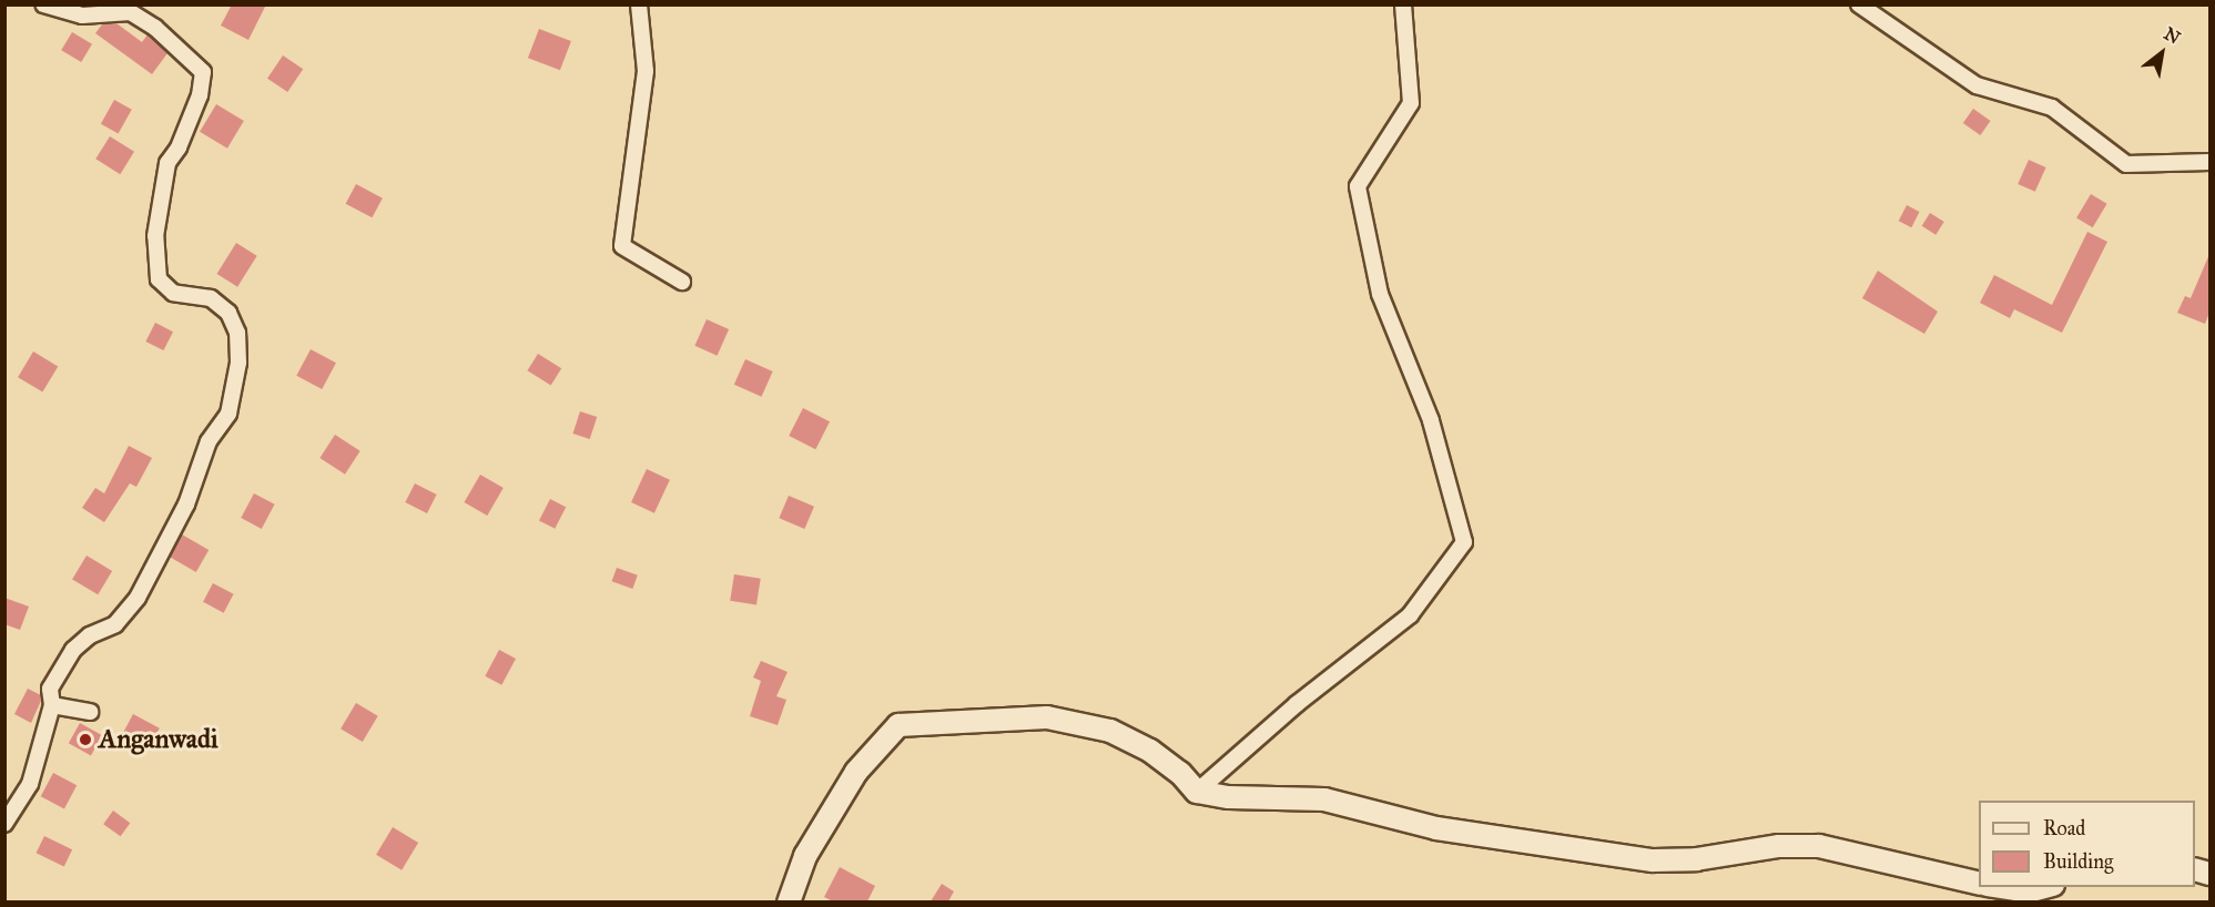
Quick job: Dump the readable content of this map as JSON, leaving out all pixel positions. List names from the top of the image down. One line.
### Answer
{"places":["Anganwadi"],"legend":["Road","Building"],"north":"top right"}
